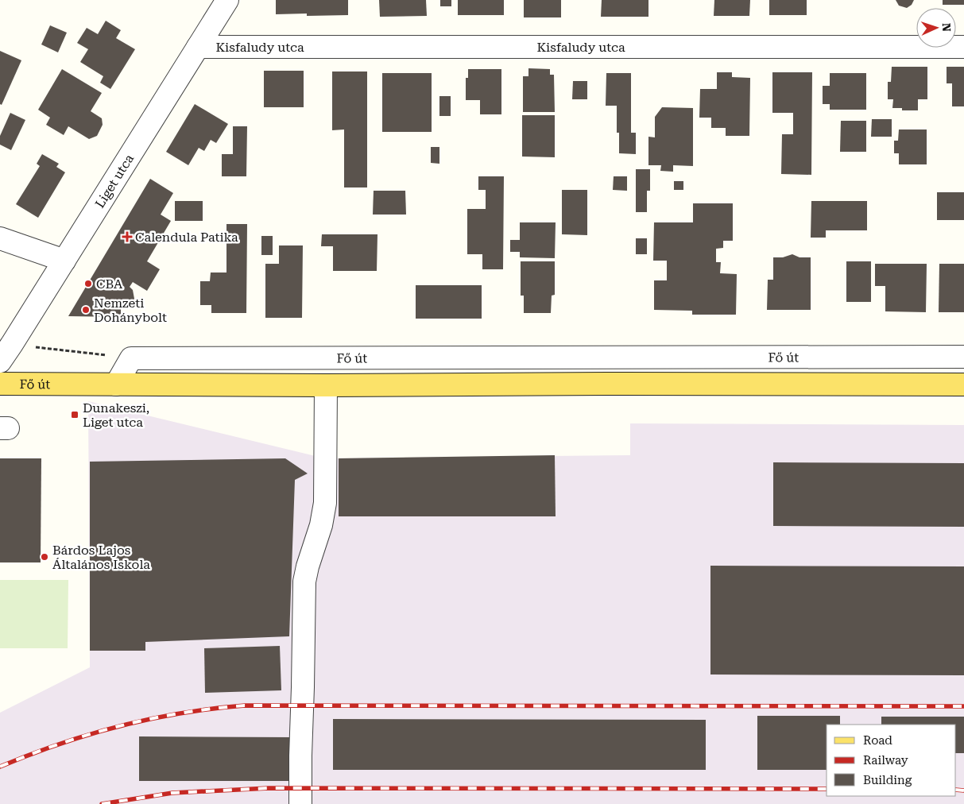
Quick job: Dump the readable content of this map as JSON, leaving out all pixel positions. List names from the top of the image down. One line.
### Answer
{"streets":{"main road":["Fő út"],"street":["Kisfaludy utca","Liget utca"]},"crossings":[["Kisfaludy utca","Liget utca"]],"places":{"health":["Calendula Patika"],"other":["CBA","Nemzeti Dohánybolt","Bárdos Lajos Általános Iskola"],"transit":["Dunakeszi, Liget utca"]},"legend":["Road","Railway","Building"],"north":"right"}
